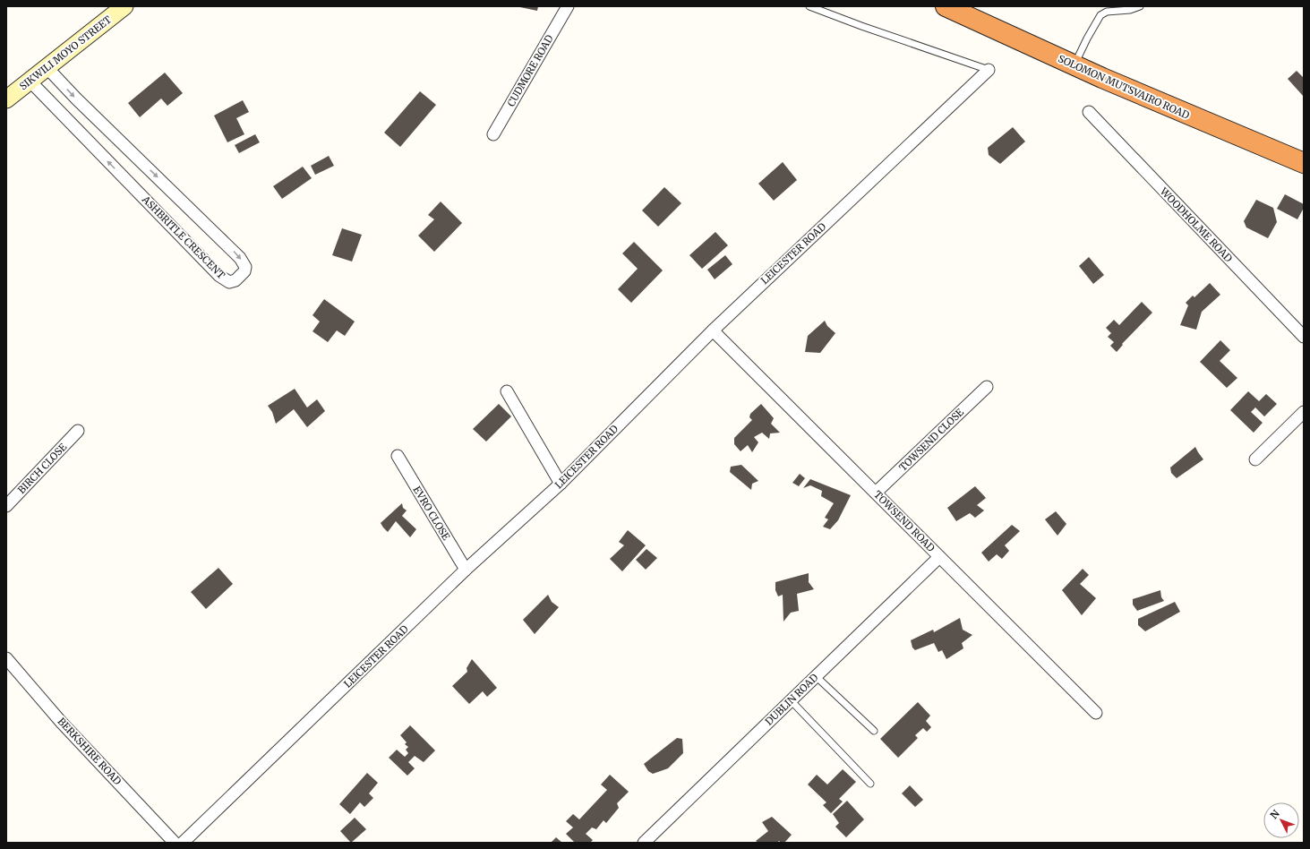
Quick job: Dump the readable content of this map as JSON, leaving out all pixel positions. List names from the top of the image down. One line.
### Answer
{"streets":{"highway":["SOLOMON MUTSVAIRO ROAD"],"street":["SIKWILI MOYO STREET","CUDMORE ROAD","WOODHOLME ROAD","ASHBRITLE CRESCENT","LEICESTER ROAD","TOWSEND CLOSE","BIRCH CLOSE","EVRO CLOSE","TOWSEND ROAD","DUBLIN ROAD","BERKSHIRE ROAD"]},"crossings":[["SIKWILI MOYO STREET","ASHBRITLE CRESCENT"],["LEICESTER ROAD","EVRO CLOSE"],["LEICESTER ROAD","TOWSEND ROAD"],["TOWSEND CLOSE","TOWSEND ROAD"],["TOWSEND ROAD","DUBLIN ROAD"]],"north":"top left"}
